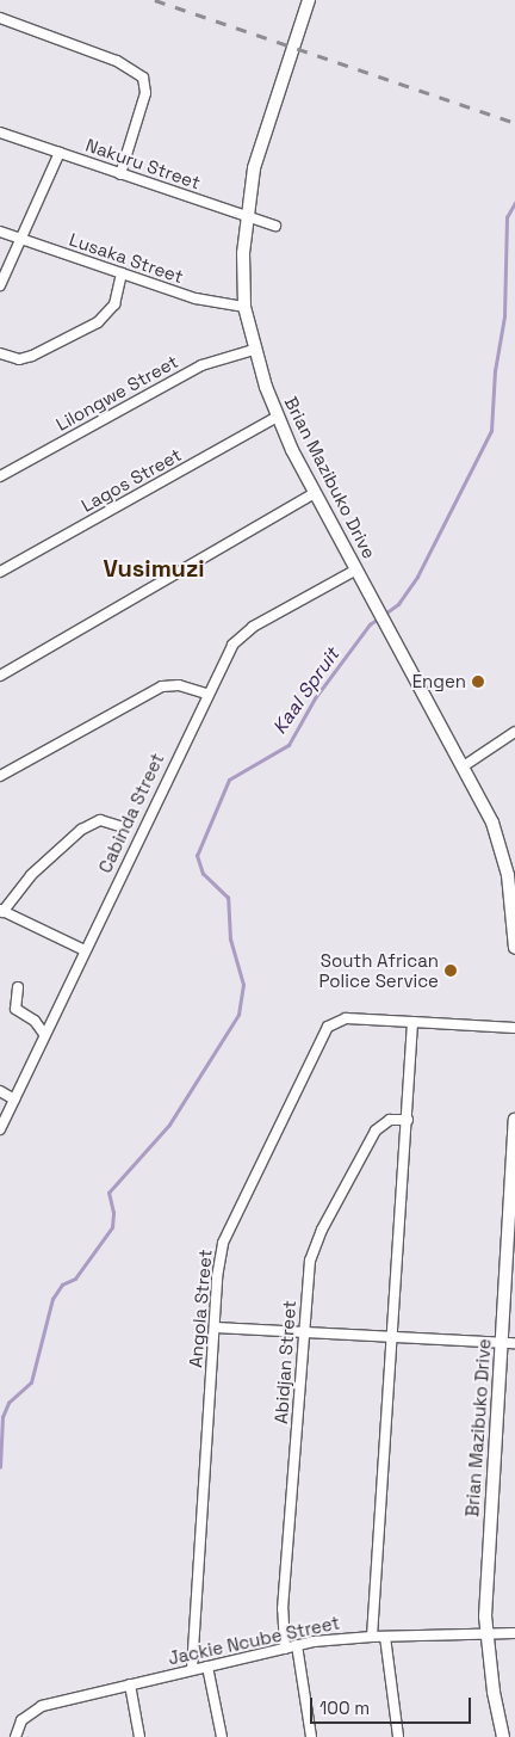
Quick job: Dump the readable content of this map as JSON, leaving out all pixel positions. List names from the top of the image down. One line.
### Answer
{"streets":{"street":["Nakuru Street","Lusaka Street","Lilongwe Street","Brian Mazibuko Drive","Lagos Street","Cabinda Street","Angola Street","Abidjan Street","Jackie Ncube Street"]},"crossings":[["Nakuru Street","Brian Mazibuko Drive"],["Lusaka Street","Brian Mazibuko Drive"],["Lilongwe Street","Brian Mazibuko Drive"],["Brian Mazibuko Drive","Lagos Street"],["Brian Mazibuko Drive","Cabinda Street"],["Brian Mazibuko Drive","Jackie Ncube Street"],["Angola Street","Jackie Ncube Street"],["Abidjan Street","Jackie Ncube Street"]],"districts":["Vusimuzi"],"water":["Kaal Spruit"],"places":["Engen","South African Police Service"],"scale_bar":"100 m"}
